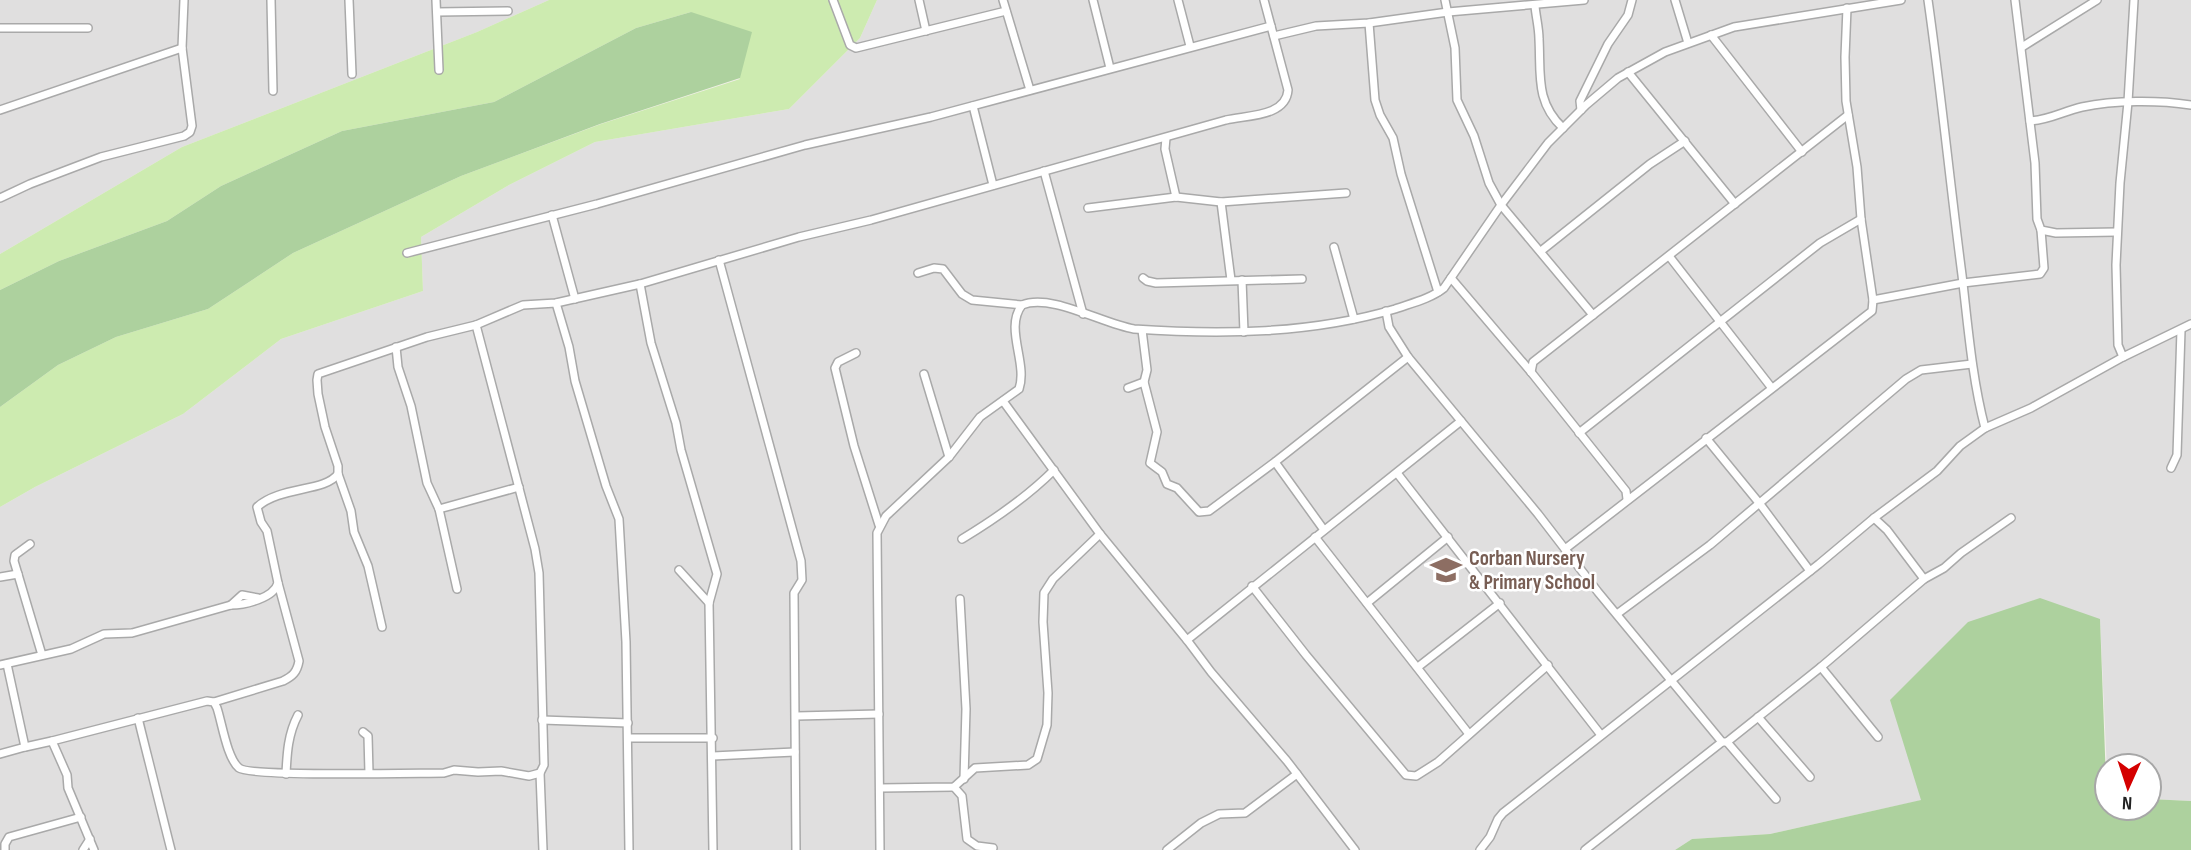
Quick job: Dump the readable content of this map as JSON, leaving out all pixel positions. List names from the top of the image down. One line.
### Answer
{"places":{"school or university":["Corban Nursery & Primary School"]},"north":"bottom"}
